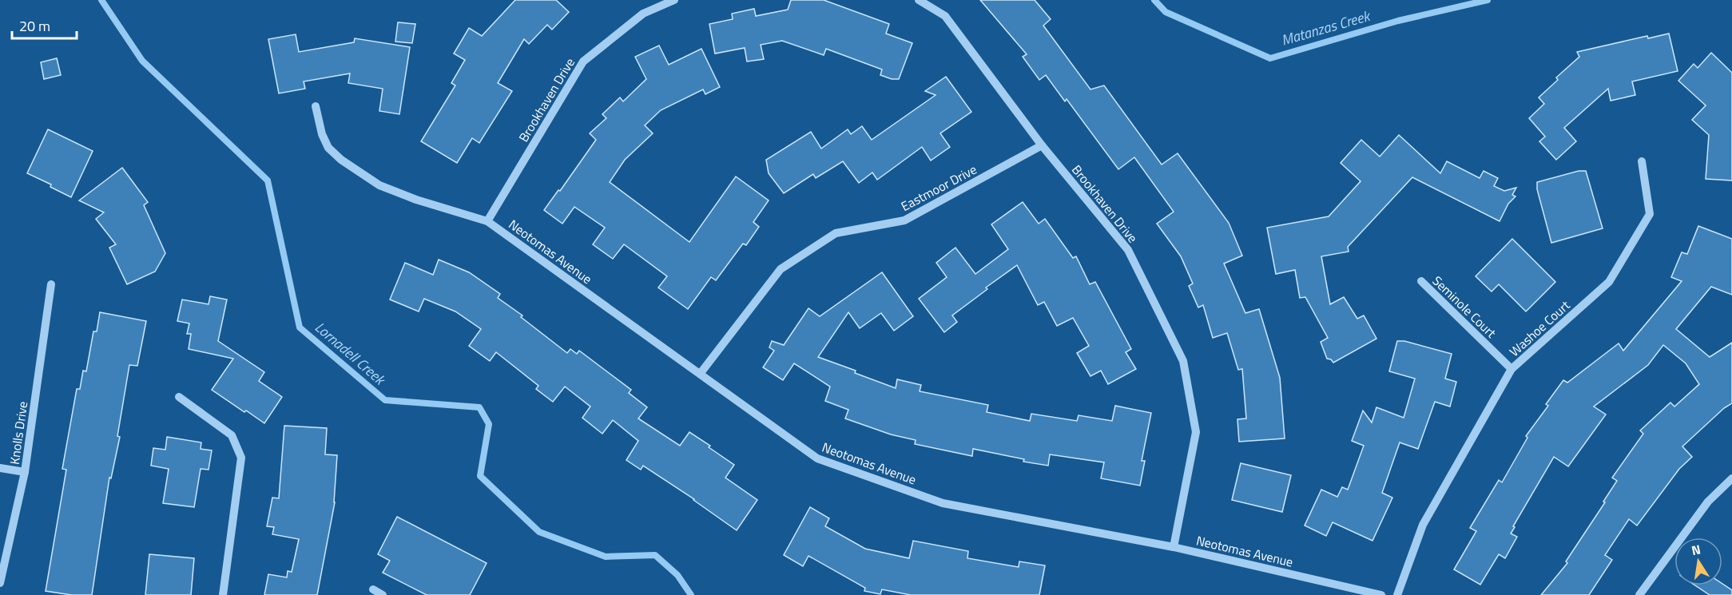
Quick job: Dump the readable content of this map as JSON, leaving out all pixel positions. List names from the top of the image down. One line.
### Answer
{"streets":{"street":["Brookhaven Drive","Eastmoor Drive","Neotomas Avenue","Seminole Court","Washoe Court","Knolls Drive"]},"crossings":[["Brookhaven Drive","Eastmoor Drive"],["Brookhaven Drive","Neotomas Avenue"],["Eastmoor Drive","Neotomas Avenue"],["Seminole Court","Washoe Court"]],"water":["Matanzas Creek","Lornadell Creek"],"scale_bar":"20 m","north":"top"}
